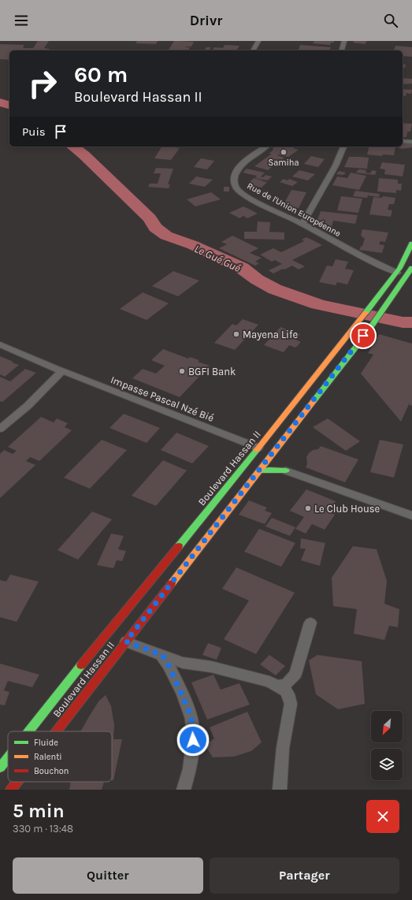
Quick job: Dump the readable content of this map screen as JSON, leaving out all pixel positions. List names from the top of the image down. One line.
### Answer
{"streets":{"main road":["Boulevard Hassan II"],"street":["Rue de l'Union Européenne","Impasse Pascal Nzé Bié"]},"crossings":[["Rue de l'Union Européenne","Boulevard Hassan II"],["Impasse Pascal Nzé Bié","Boulevard Hassan II"]],"water":["Le Gué Gué"],"places":["Samiha","Mayena Life","BGFI Bank","Le Club House"],"legend":["Fluide","Ralenti","Bouchon"],"north":"bottom left","page":{"header":"Drivr","turn":["60 m","Boulevard Hassan II"],"then":"Puis","heading":["5 min","330 m · 13:48"],"buttons":["Quitter","Partager"]}}
